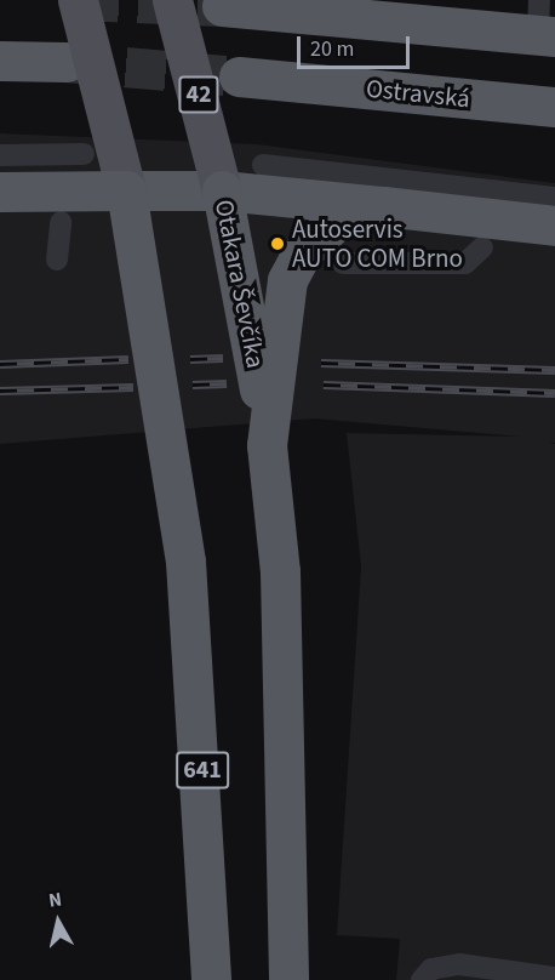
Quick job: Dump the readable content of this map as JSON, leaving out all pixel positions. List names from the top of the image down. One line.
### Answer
{"streets":{"highway":["Ostravská","42","Otakara Ševčíka","641"]},"places":["Autoservis AUTO COM Brno"],"scale_bar":"20 m","north":"top"}
